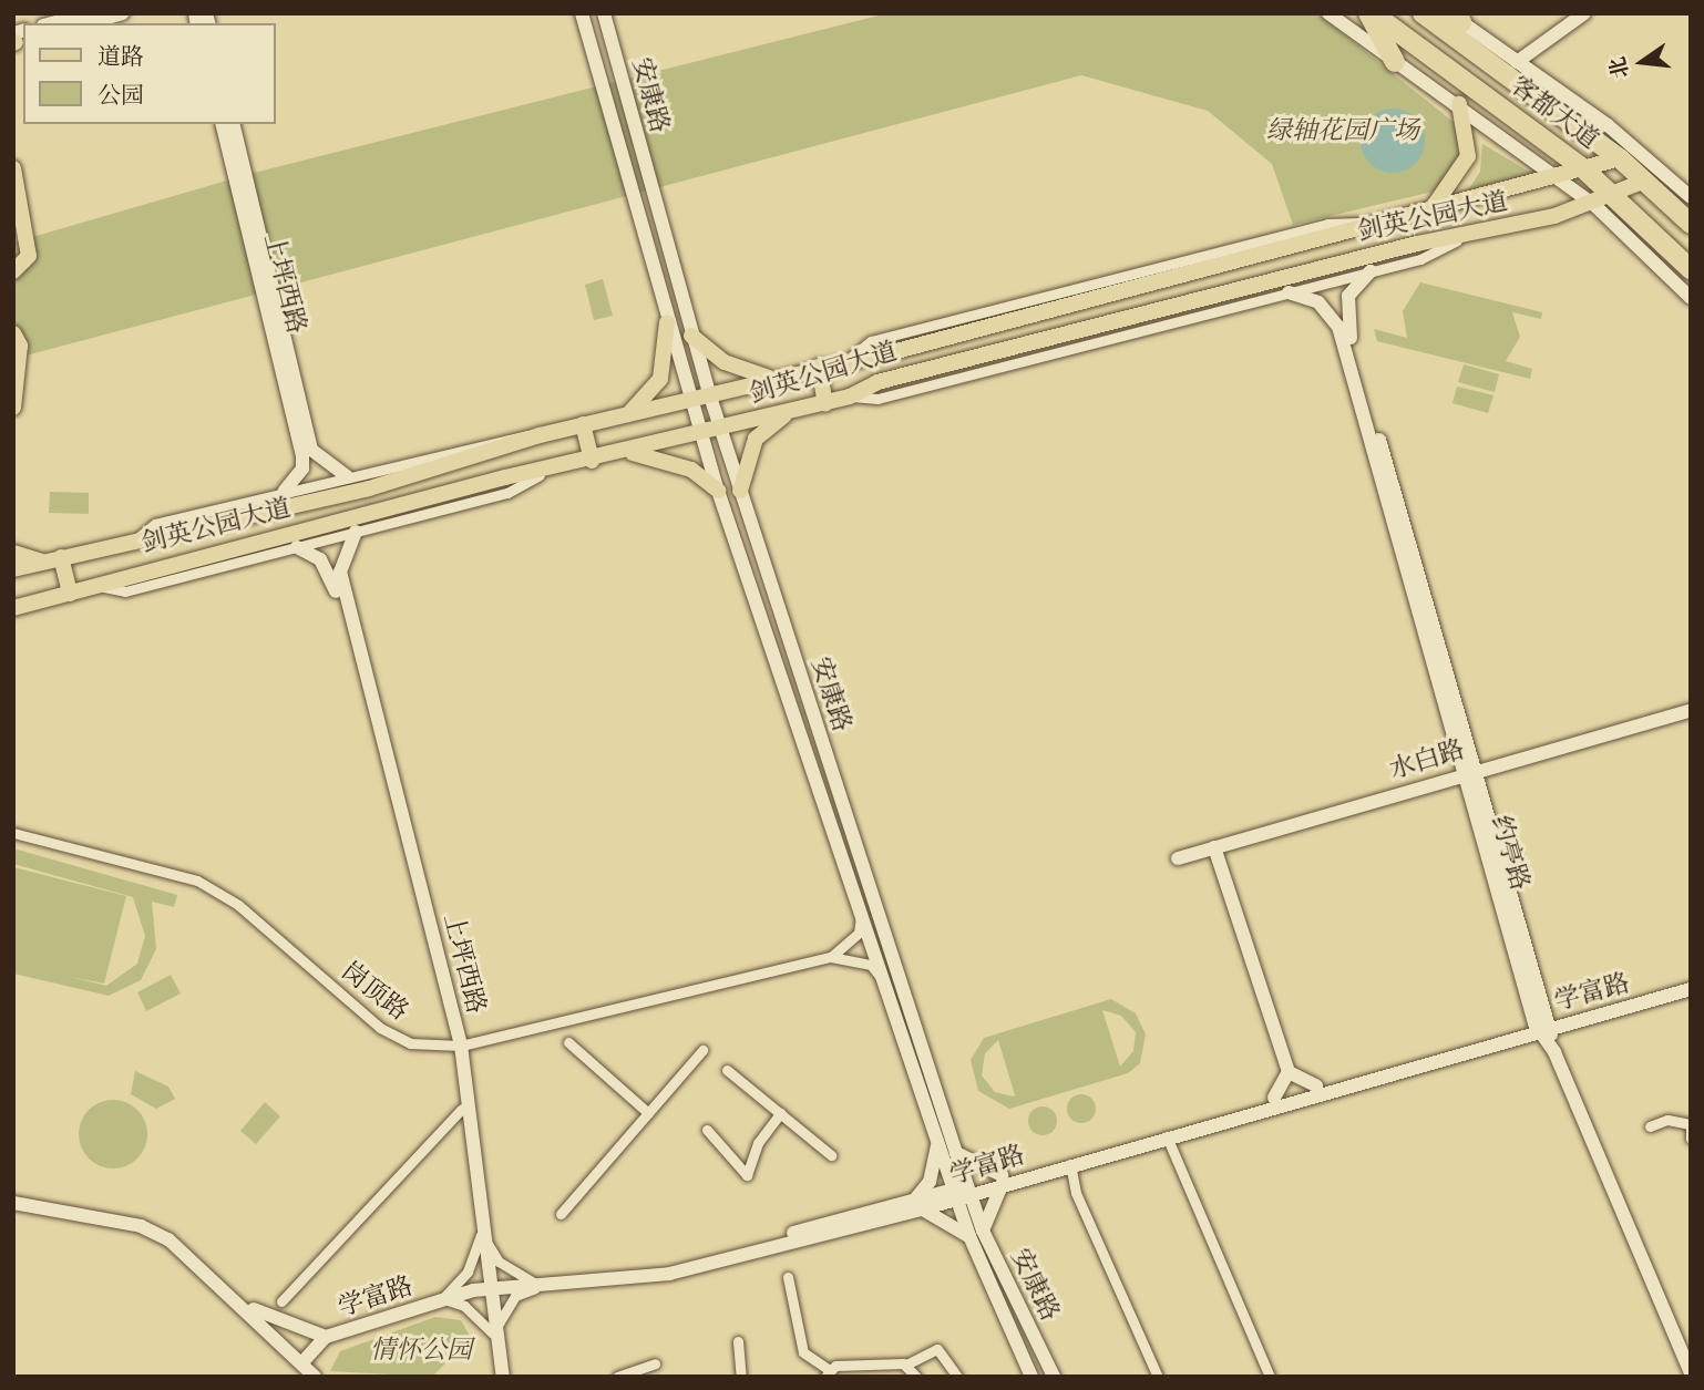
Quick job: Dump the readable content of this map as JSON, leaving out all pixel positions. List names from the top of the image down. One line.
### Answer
{"streets":{"highway":["客都大道"],"main road":["剑英公园大道"],"street":["安康路","上坪西路","水白路","约亭路","岗顶路","学富路"]},"crossings":[["安康路","剑英公园大道"],["安康路","学富路"],["客都大道","剑英公园大道"],["上坪西路","岗顶路"],["上坪西路","学富路"],["水白路","约亭路"],["约亭路","学富路"]],"parks":["绿轴花园广场","情怀公园"],"legend":["道路","公园"],"north":"left"}
